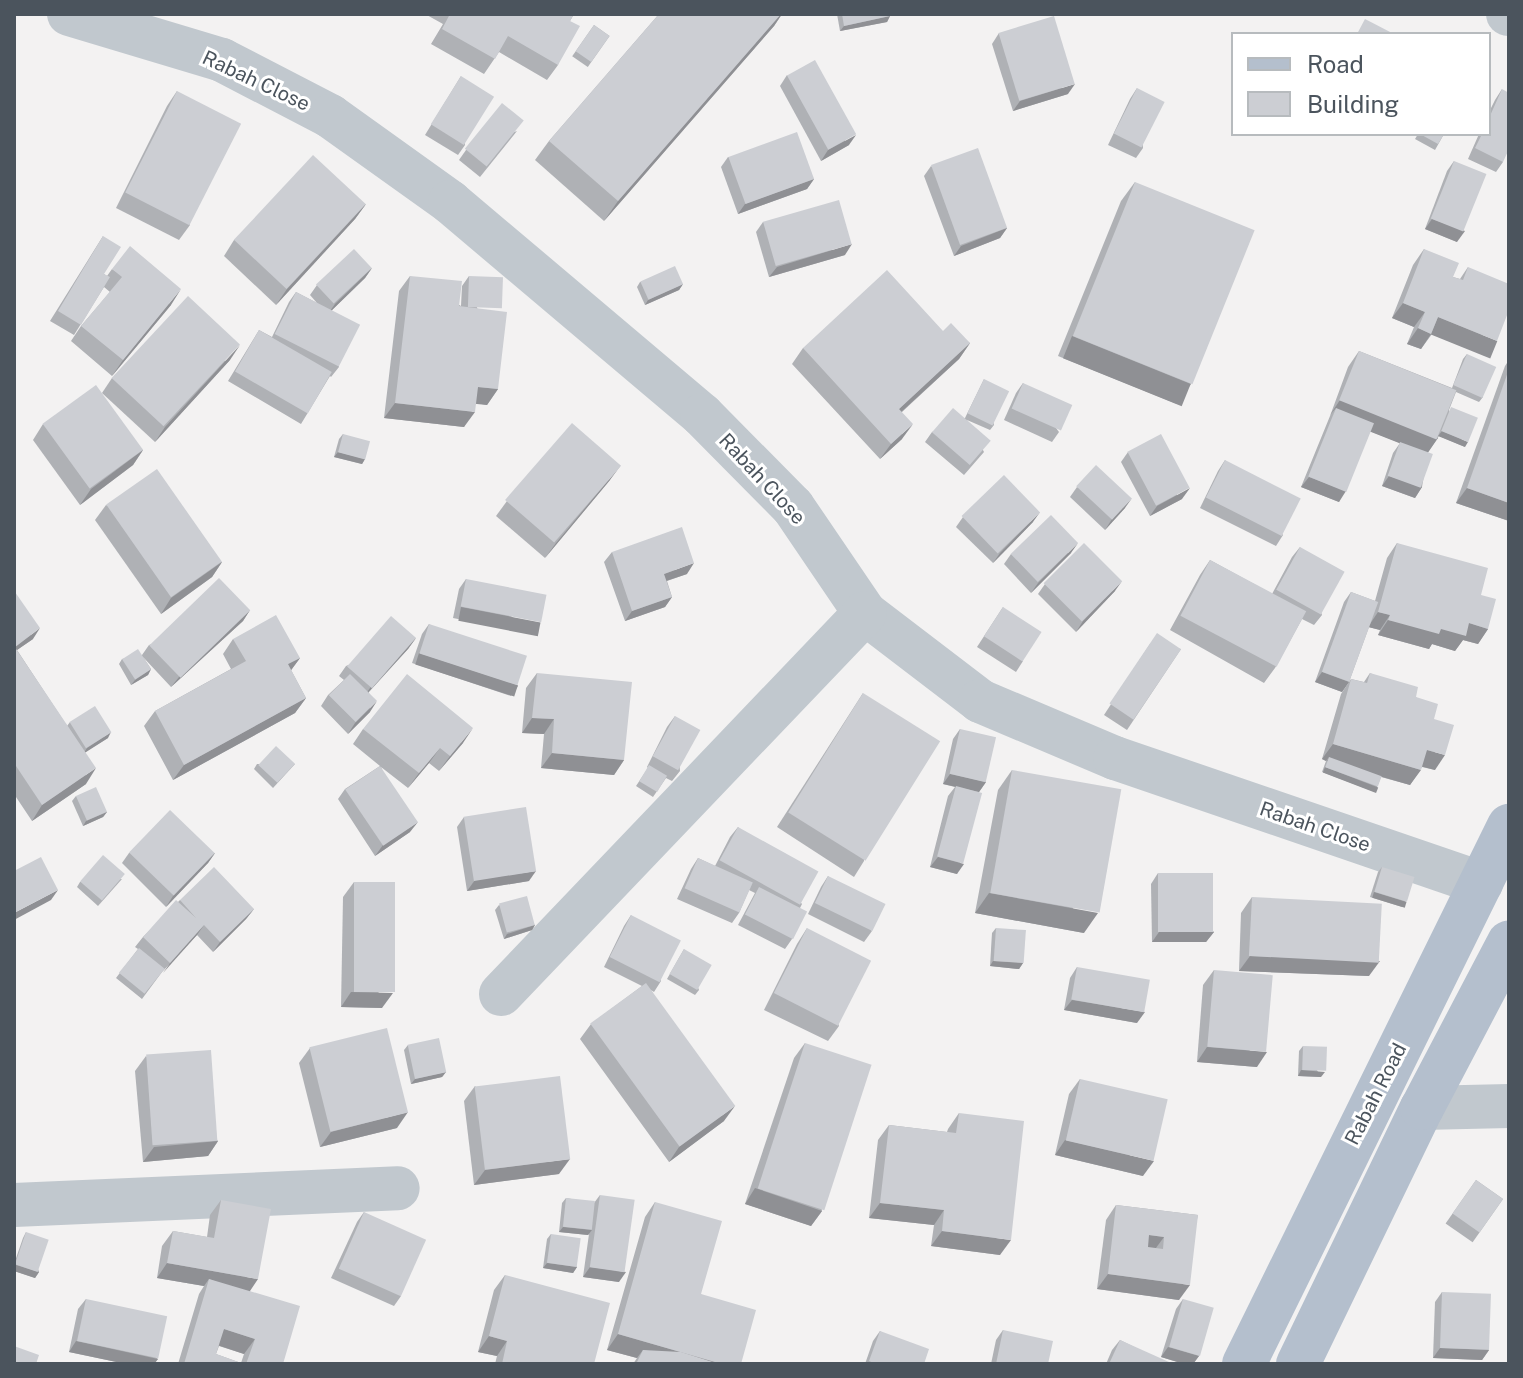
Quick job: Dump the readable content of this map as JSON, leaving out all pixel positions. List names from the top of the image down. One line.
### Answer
{"streets":{"main road":["Rabah Road"],"street":["Rabah Close"]},"crossings":[["Rabah Close","Rabah Road"]],"legend":["Road","Building"]}
